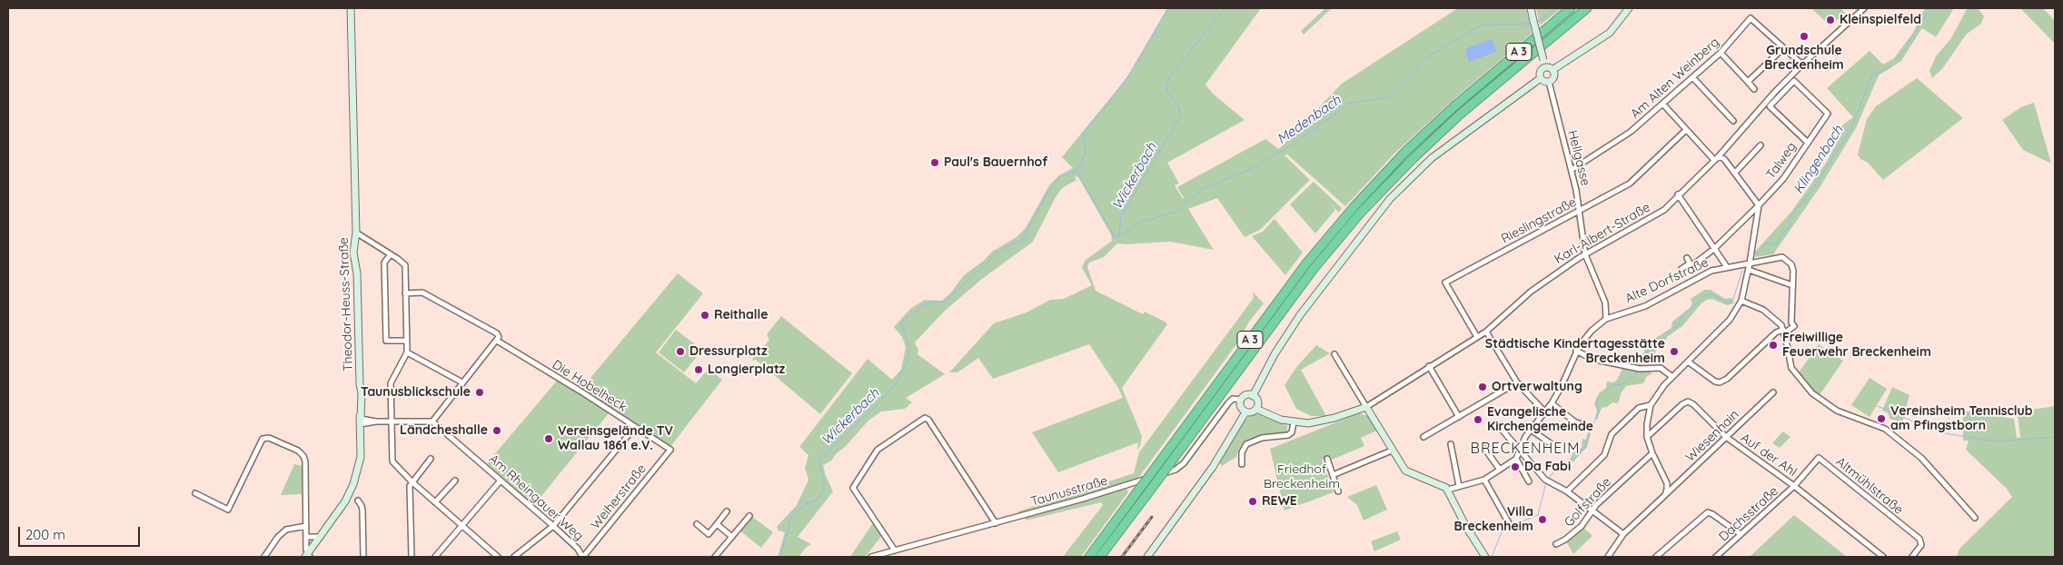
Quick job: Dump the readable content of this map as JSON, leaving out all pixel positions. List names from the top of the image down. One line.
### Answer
{"streets":{"highway":["A 3"],"main road":["Theodor-Heuss-Straße"],"street":["Am Alten Weinberg","Hellgasse","Talweg","Rieslingstraße","Karl-Albert-Straße","Alte Dorfstraße","Die Hobelheck","Wiesenhain","Auf der Ahl","Altmühlstraße","Taunusstraße","Weiherstraße","Am Rheingauer Weg","Golfstraße","Dachsstraße"]},"crossings":[["Am Alten Weinberg","Hellgasse"],["Am Alten Weinberg","Karl-Albert-Straße"],["Hellgasse","Rieslingstraße"],["Hellgasse","Karl-Albert-Straße"],["Hellgasse","Alte Dorfstraße"],["Rieslingstraße","Karl-Albert-Straße"],["Die Hobelheck","Weiherstraße"],["Wiesenhain","Auf der Ahl"],["Auf der Ahl","Altmühlstraße"],["Auf der Ahl","Dachsstraße"],["Altmühlstraße","Dachsstraße"],["Weiherstraße","Am Rheingauer Weg"]],"districts":["BRECKENHEIM"],"water":["Medenbach","Klingenbach","Wickerbach"],"parks":["Friedhof Breckenheim"],"places":["Kleinspielfeld","Grundschule Breckenheim","Paul's Bauernhof","Reithalle","Freiwillige Feuerwehr Breckenheim","Dressurplatz","Städtische Kindertagesstätte Breckenheim","Longierplatz","Ortverwaltung","Taunusblickschule","Vereinsheim Tennisclub am Pfingstborn","Evangelische Kirchengemeinde","Ländcheshalle","Vereinsgelände TV Wallau 1861 e.V.","Da Fabi","REWE","Villa Breckenheim"],"scale_bar":"200 m"}
